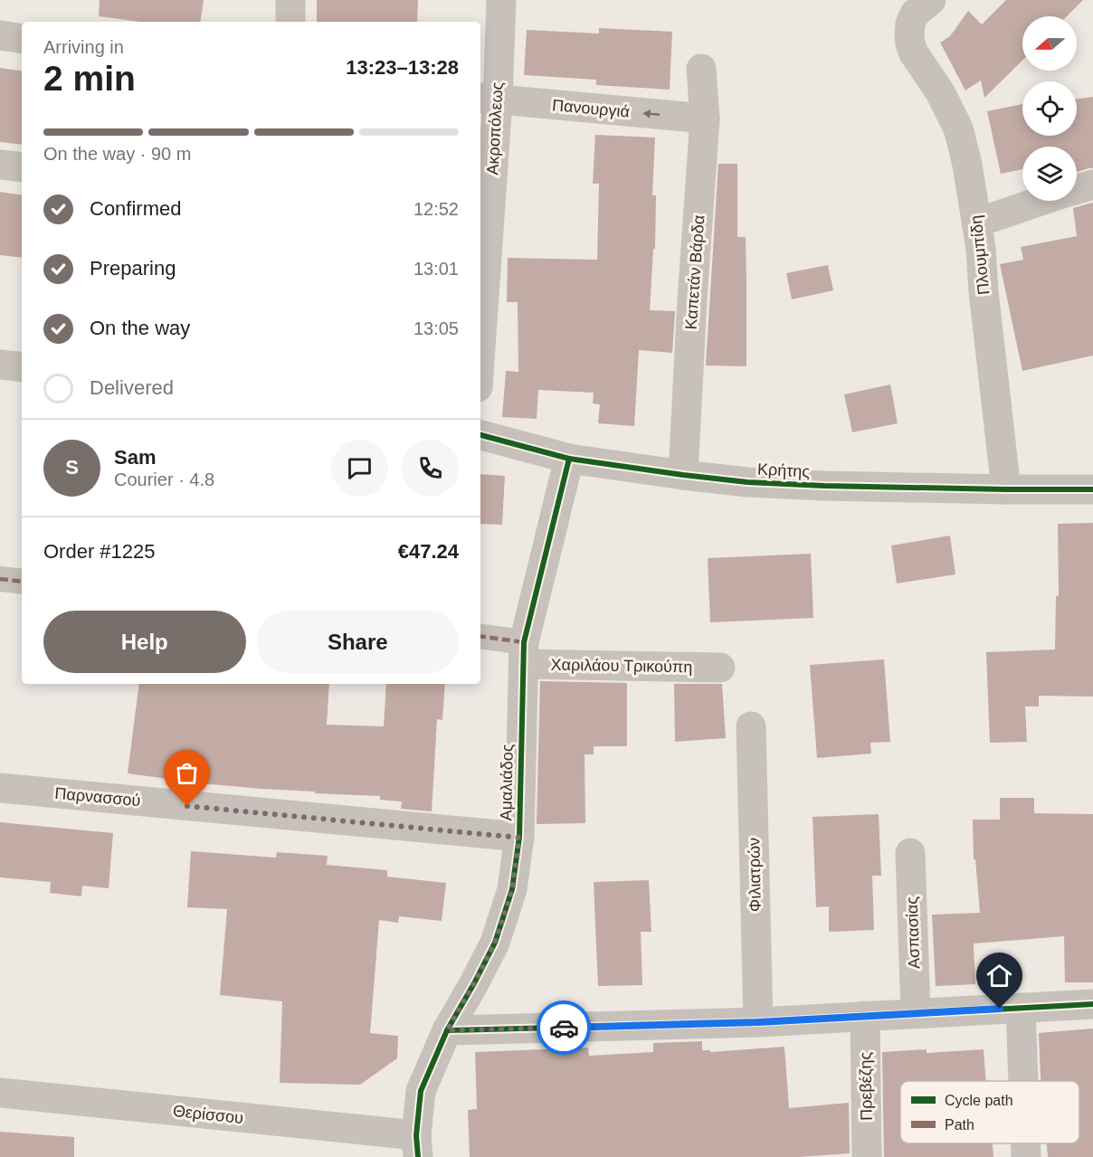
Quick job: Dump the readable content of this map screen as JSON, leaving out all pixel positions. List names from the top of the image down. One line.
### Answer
{"streets":{"street":["Πανουργιά","Ακροπόλεως","Πλουμπίδη","Καπετάν Βάρδα","Κρήτης","Χαριλάου Τρικούπη","Αμαλιάδος","Παρνασσού","Φιλιατρών","Ασπασίας","Πρεβέζης","Θερίσσου"]},"crossings":[["Πανουργιά","Ακροπόλεως"],["Πανουργιά","Καπετάν Βάρδα"],["Πλουμπίδη","Κρήτης"],["Καπετάν Βάρδα","Κρήτης"],["Κρήτης","Αμαλιάδος"],["Χαριλάου Τρικούπη","Αμαλιάδος"],["Αμαλιάδος","Παρνασσού"],["Αμαλιάδος","Θερίσσου"]],"one_way":["Πανουργιά"],"legend":["Cycle path","Path"],"north":"left","page":{"heading":["2 min","Arriving in","13:23–13:28"],"panel":["Sam","Courier · 4.8","Order #1225","€47.24"],"bar":"On the way · 90 m","list":[["Confirmed","12:52"],["Preparing","13:01"],["On the way","13:05"],"Delivered"],"round":"S","buttons":["Help","Share"]}}
